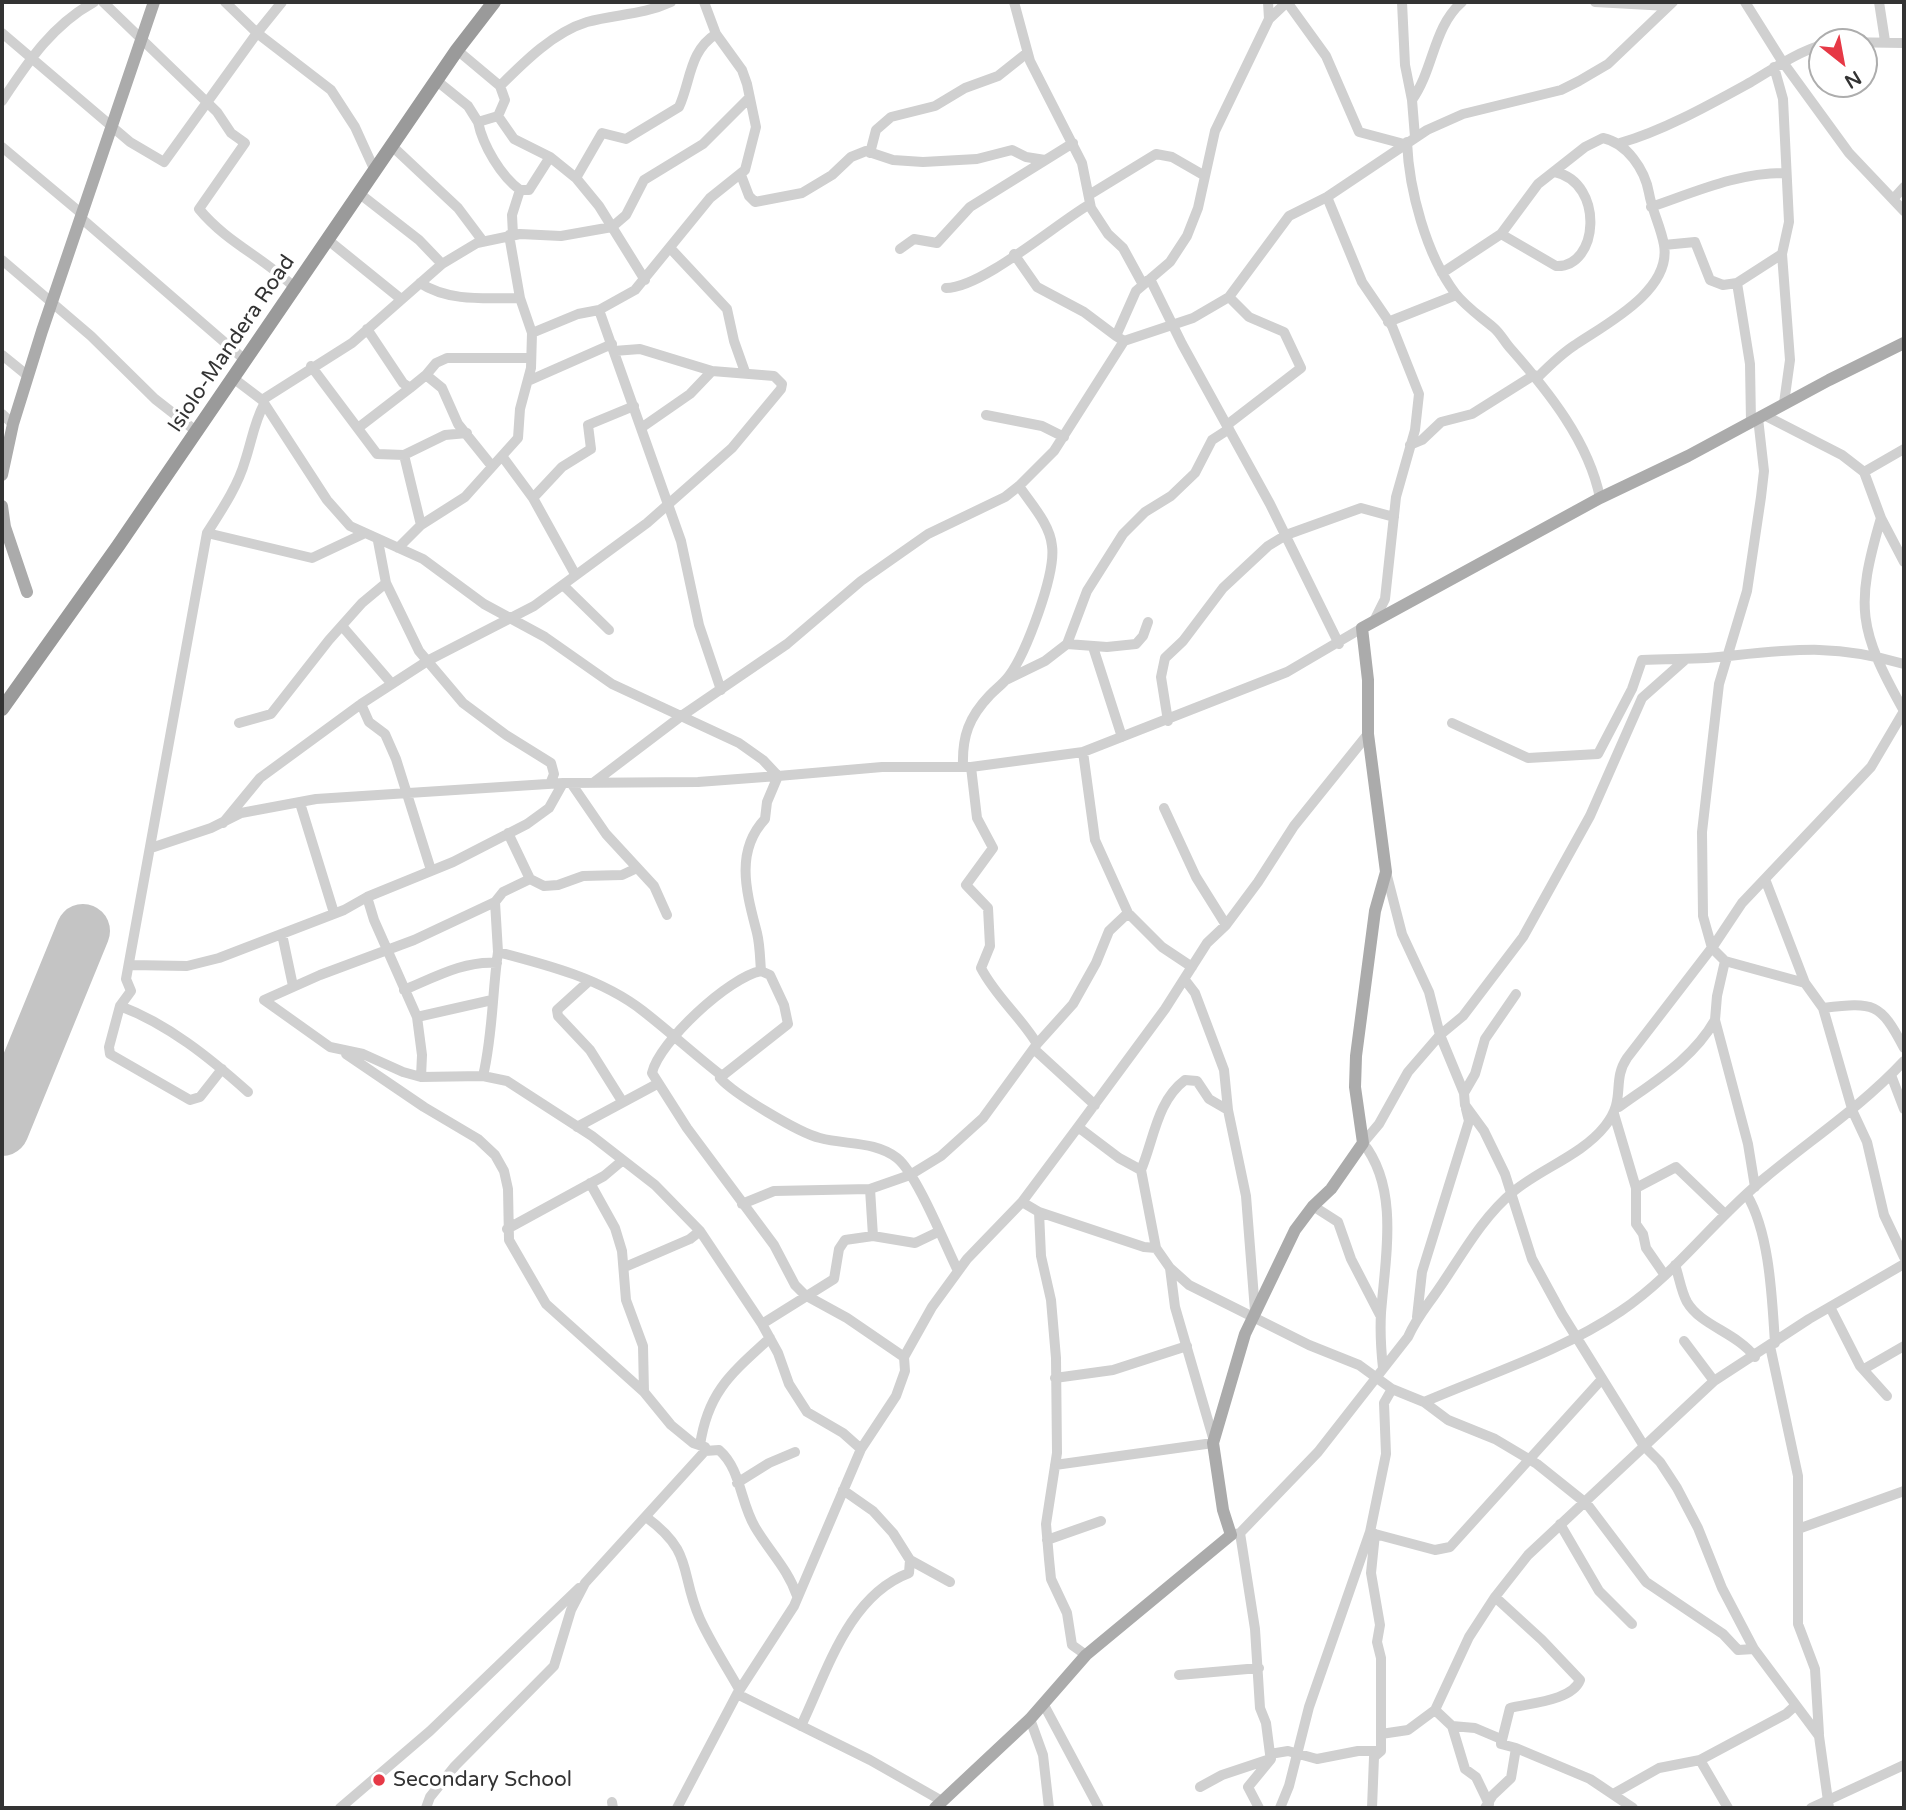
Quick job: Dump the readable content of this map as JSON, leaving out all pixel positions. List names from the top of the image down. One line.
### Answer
{"streets":{"highway":["Isiolo-Mandera Road"]},"places":["Secondary School"],"north":"bottom right"}
